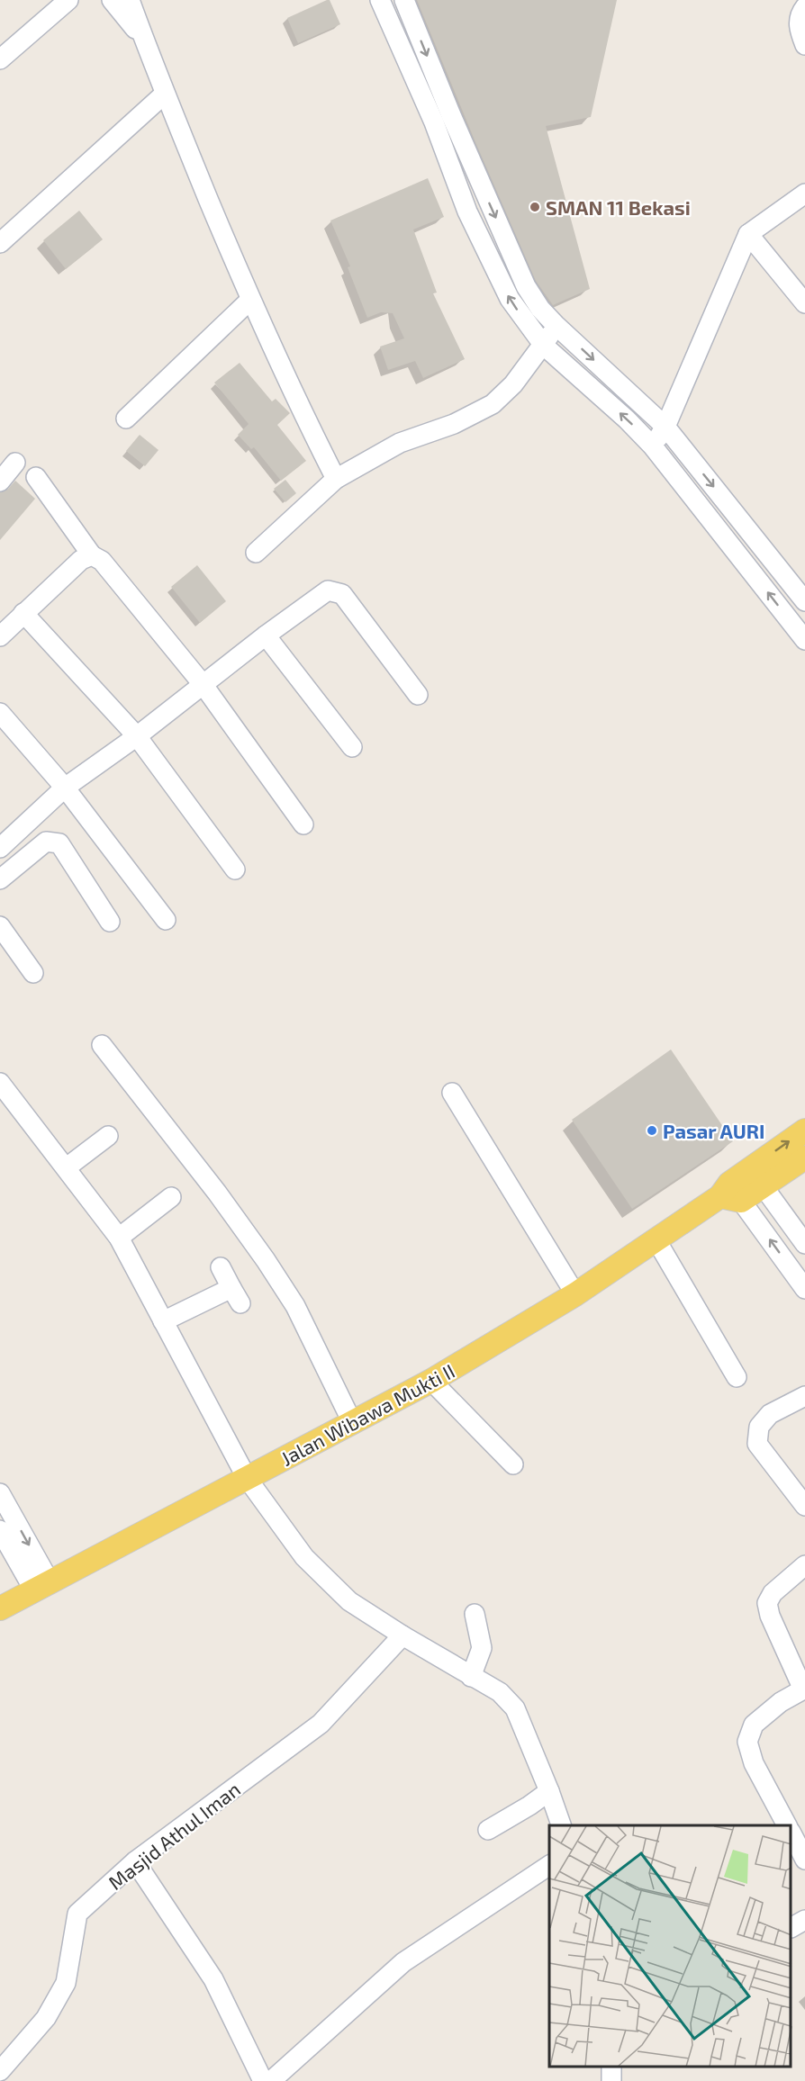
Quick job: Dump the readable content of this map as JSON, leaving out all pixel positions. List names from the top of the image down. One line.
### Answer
{"streets":{"main road":["Jalan Wibawa Mukti II"],"street":["Masjid Athul Iman"]},"places":["SMAN 11 Bekasi","Pasar AURI"]}
